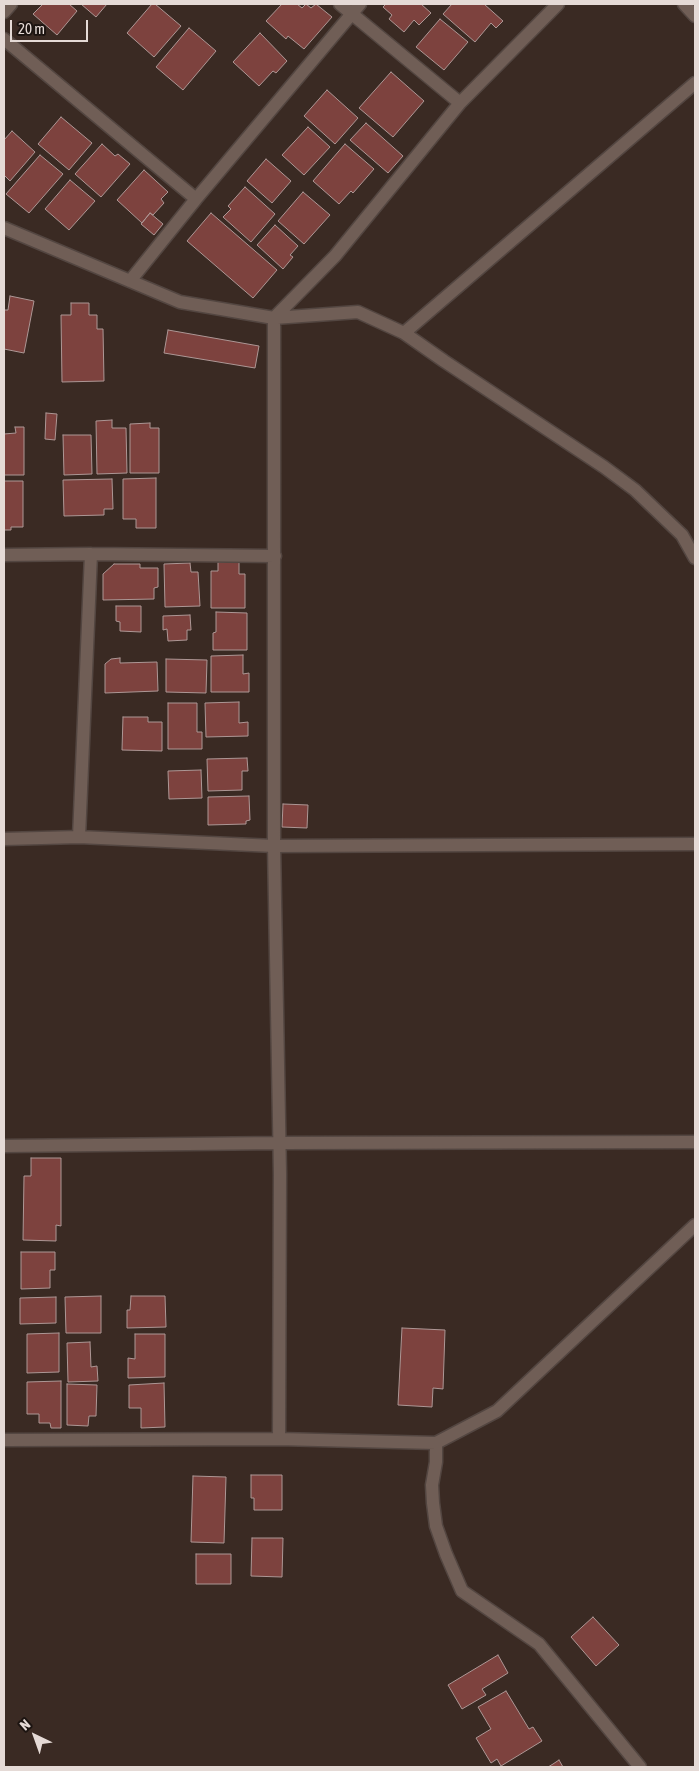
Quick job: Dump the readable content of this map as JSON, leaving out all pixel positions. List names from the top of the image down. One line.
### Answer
{"scale_bar":"20 m","north":"top left"}
